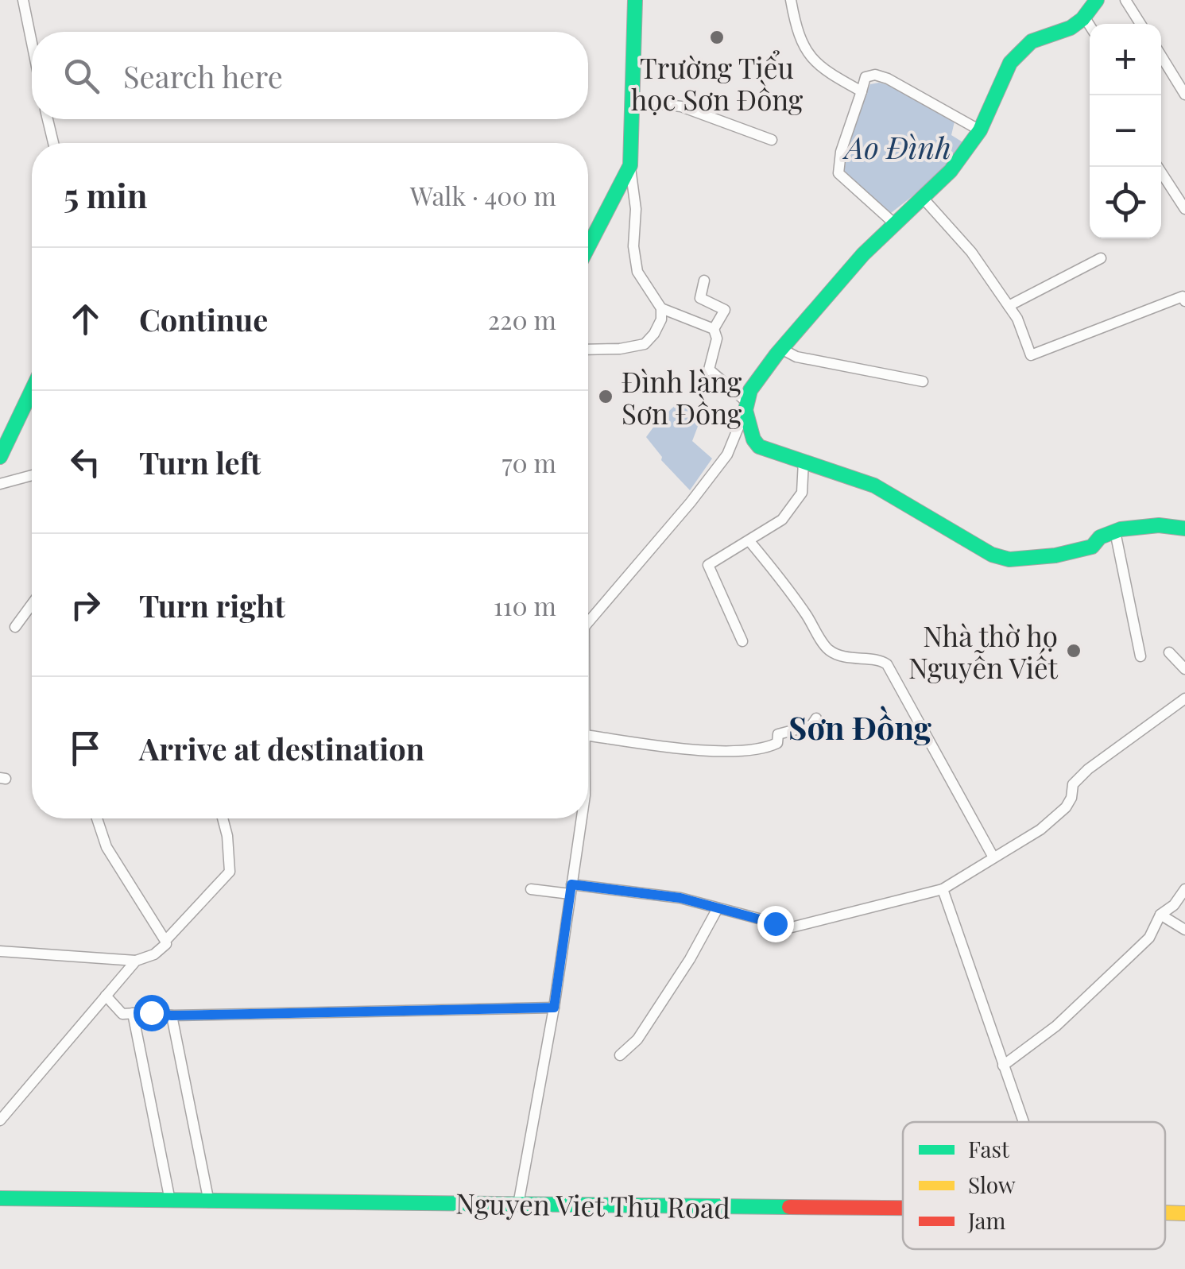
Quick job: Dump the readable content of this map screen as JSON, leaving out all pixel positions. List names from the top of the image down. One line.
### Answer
{"streets":{"street":["Nguyen Viet Thu Road"]},"districts":["Sơn Đồng"],"water":["Ao Đình"],"places":["Trường Tiểu học Sơn Đồng","Đình làng Sơn Đồng","Nhà thờ họ Nguyễn Viết"],"legend":["Fast","Slow","Jam"],"page":{"map_buttons":["+","−"],"search":"Search here","heading":["5 min","Walk · 400 m"],"list":[["Continue","220 m"],["Turn left","70 m"],["Turn right","110 m"],"Arrive at destination"]}}
